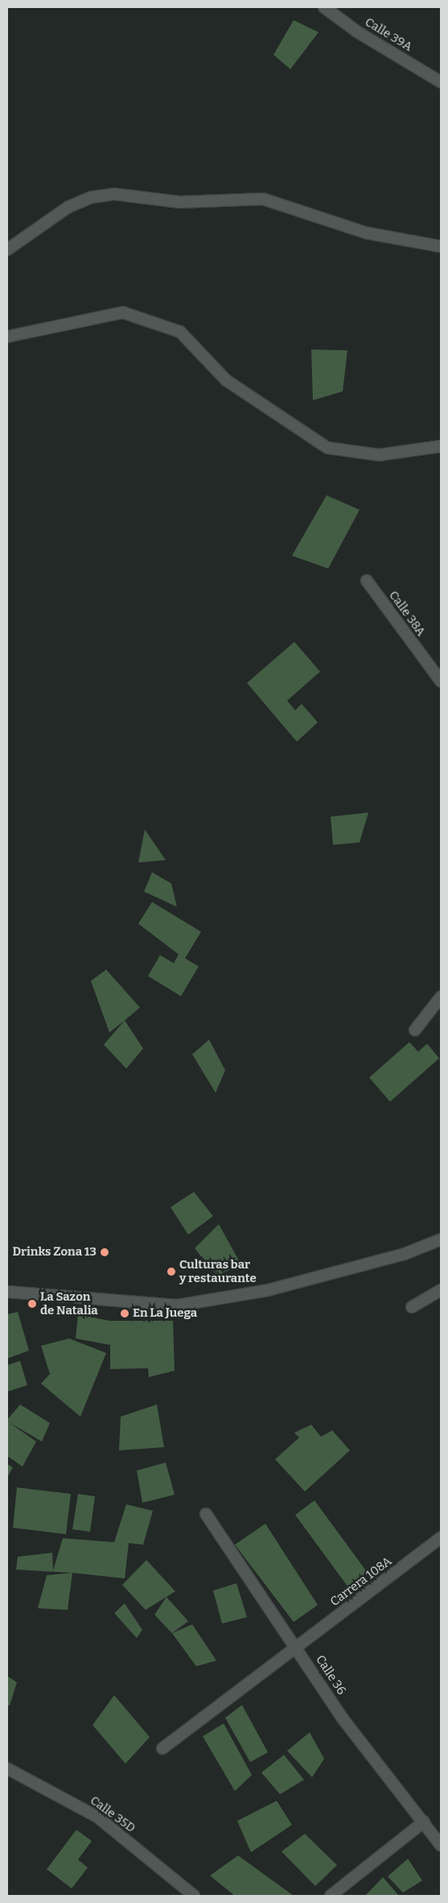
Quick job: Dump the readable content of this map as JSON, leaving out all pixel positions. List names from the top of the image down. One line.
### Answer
{"streets":{"street":["Calle 39A","Calle 38A","Carrera 108A","Calle 36","Calle 35D"]},"crossings":[["Carrera 108A","Calle 36"]],"places":["Drinks Zona 13","Culturas bar y restaurante","La Sazon de Natalia","En La Juega"]}
